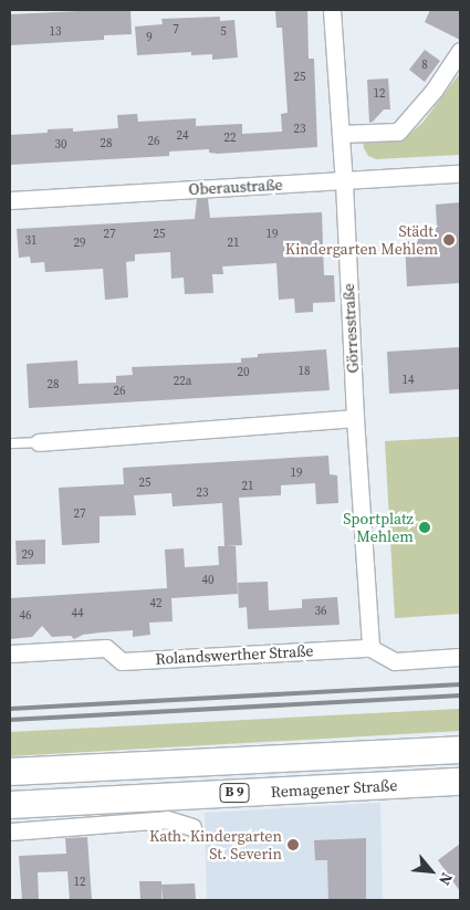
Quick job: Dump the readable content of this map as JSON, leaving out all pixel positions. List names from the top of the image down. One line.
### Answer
{"streets":{"main road":["Remagener Straße","B 9"],"street":["Oberaustraße","Görresstraße","Rolandswerther Straße"]},"crossings":[["Oberaustraße","Görresstraße"],["Görresstraße","Rolandswerther Straße"]],"places":["Städt. Kindergarten Mehlem","Sportplatz Mehlem","Kath. Kindergarten St. Severin"],"house_numbers":["7","13","5","9","8","25","12","23","24","22","26","28","30","27","25","19","31","29","21","18","20","14","22a","28","26","19","25","21","23","27","29","40","42","36","44","46","12"],"north":"bottom right"}
